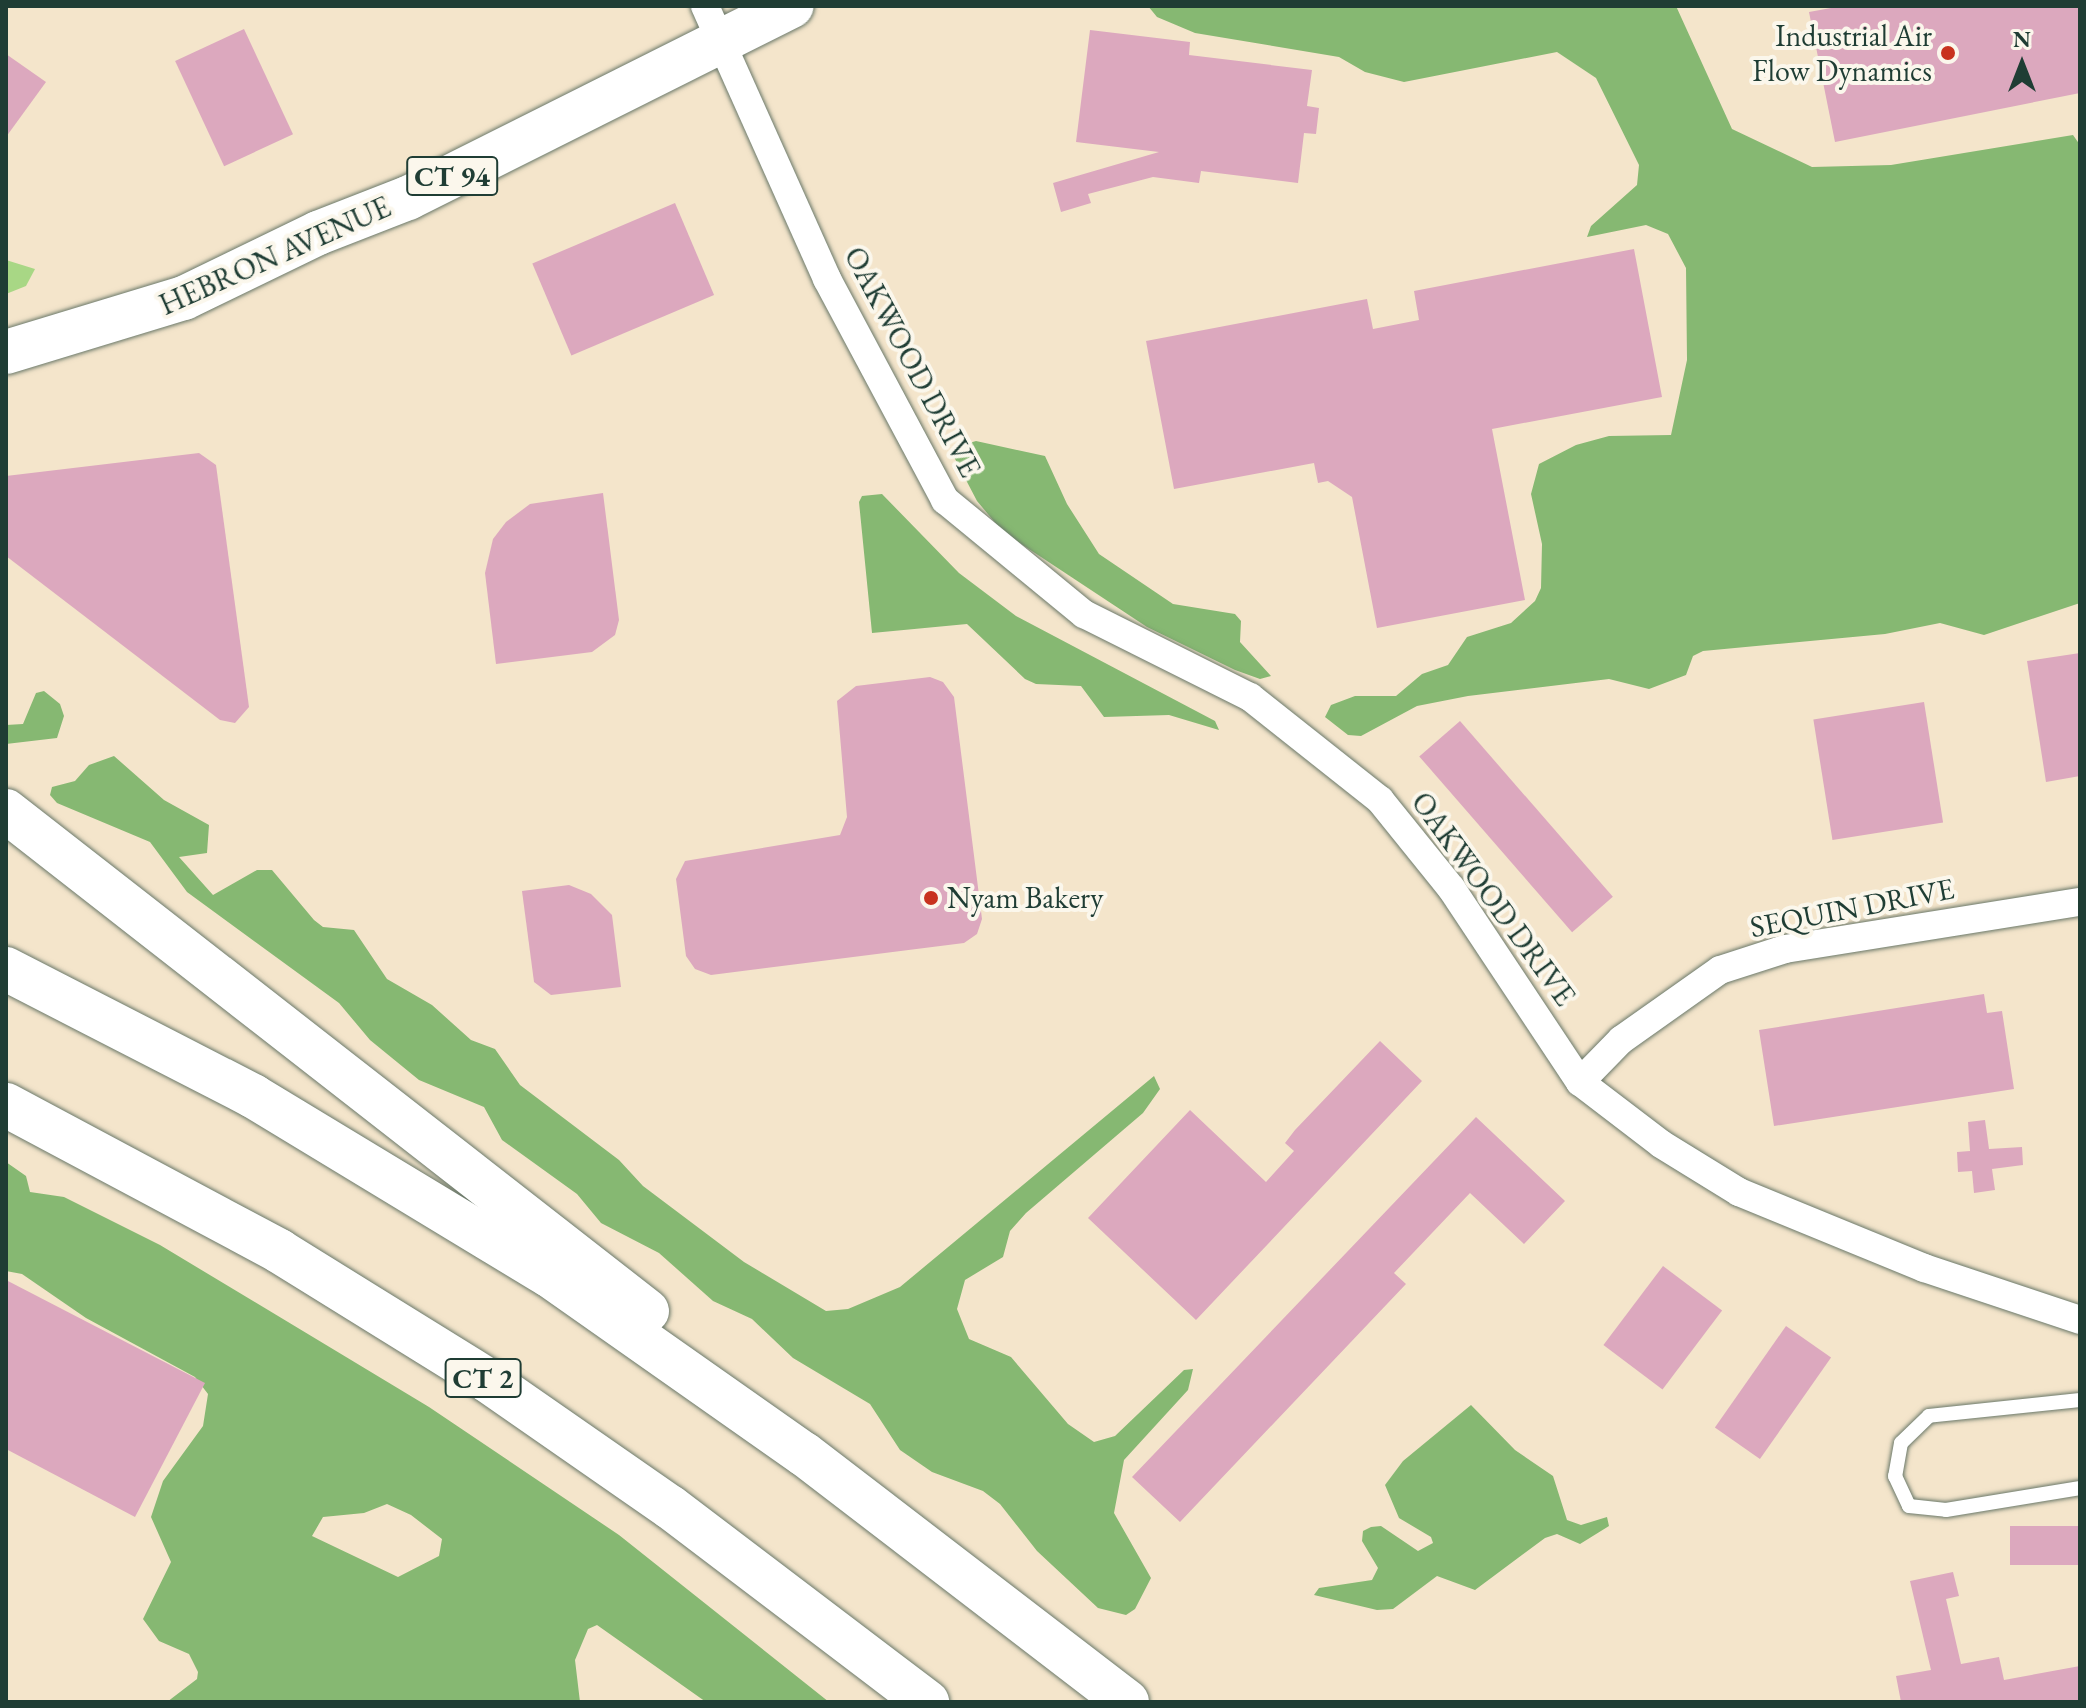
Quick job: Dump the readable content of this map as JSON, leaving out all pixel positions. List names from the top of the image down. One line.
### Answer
{"streets":{"main road":["CT 94","HEBRON AVENUE","CT 2"],"street":["OAKWOOD DRIVE","SEQUIN DRIVE"]},"crossings":[["HEBRON AVENUE","OAKWOOD DRIVE"],["OAKWOOD DRIVE","SEQUIN DRIVE"]],"places":["Industrial Air Flow Dynamics","Nyam Bakery"],"north":"top"}
